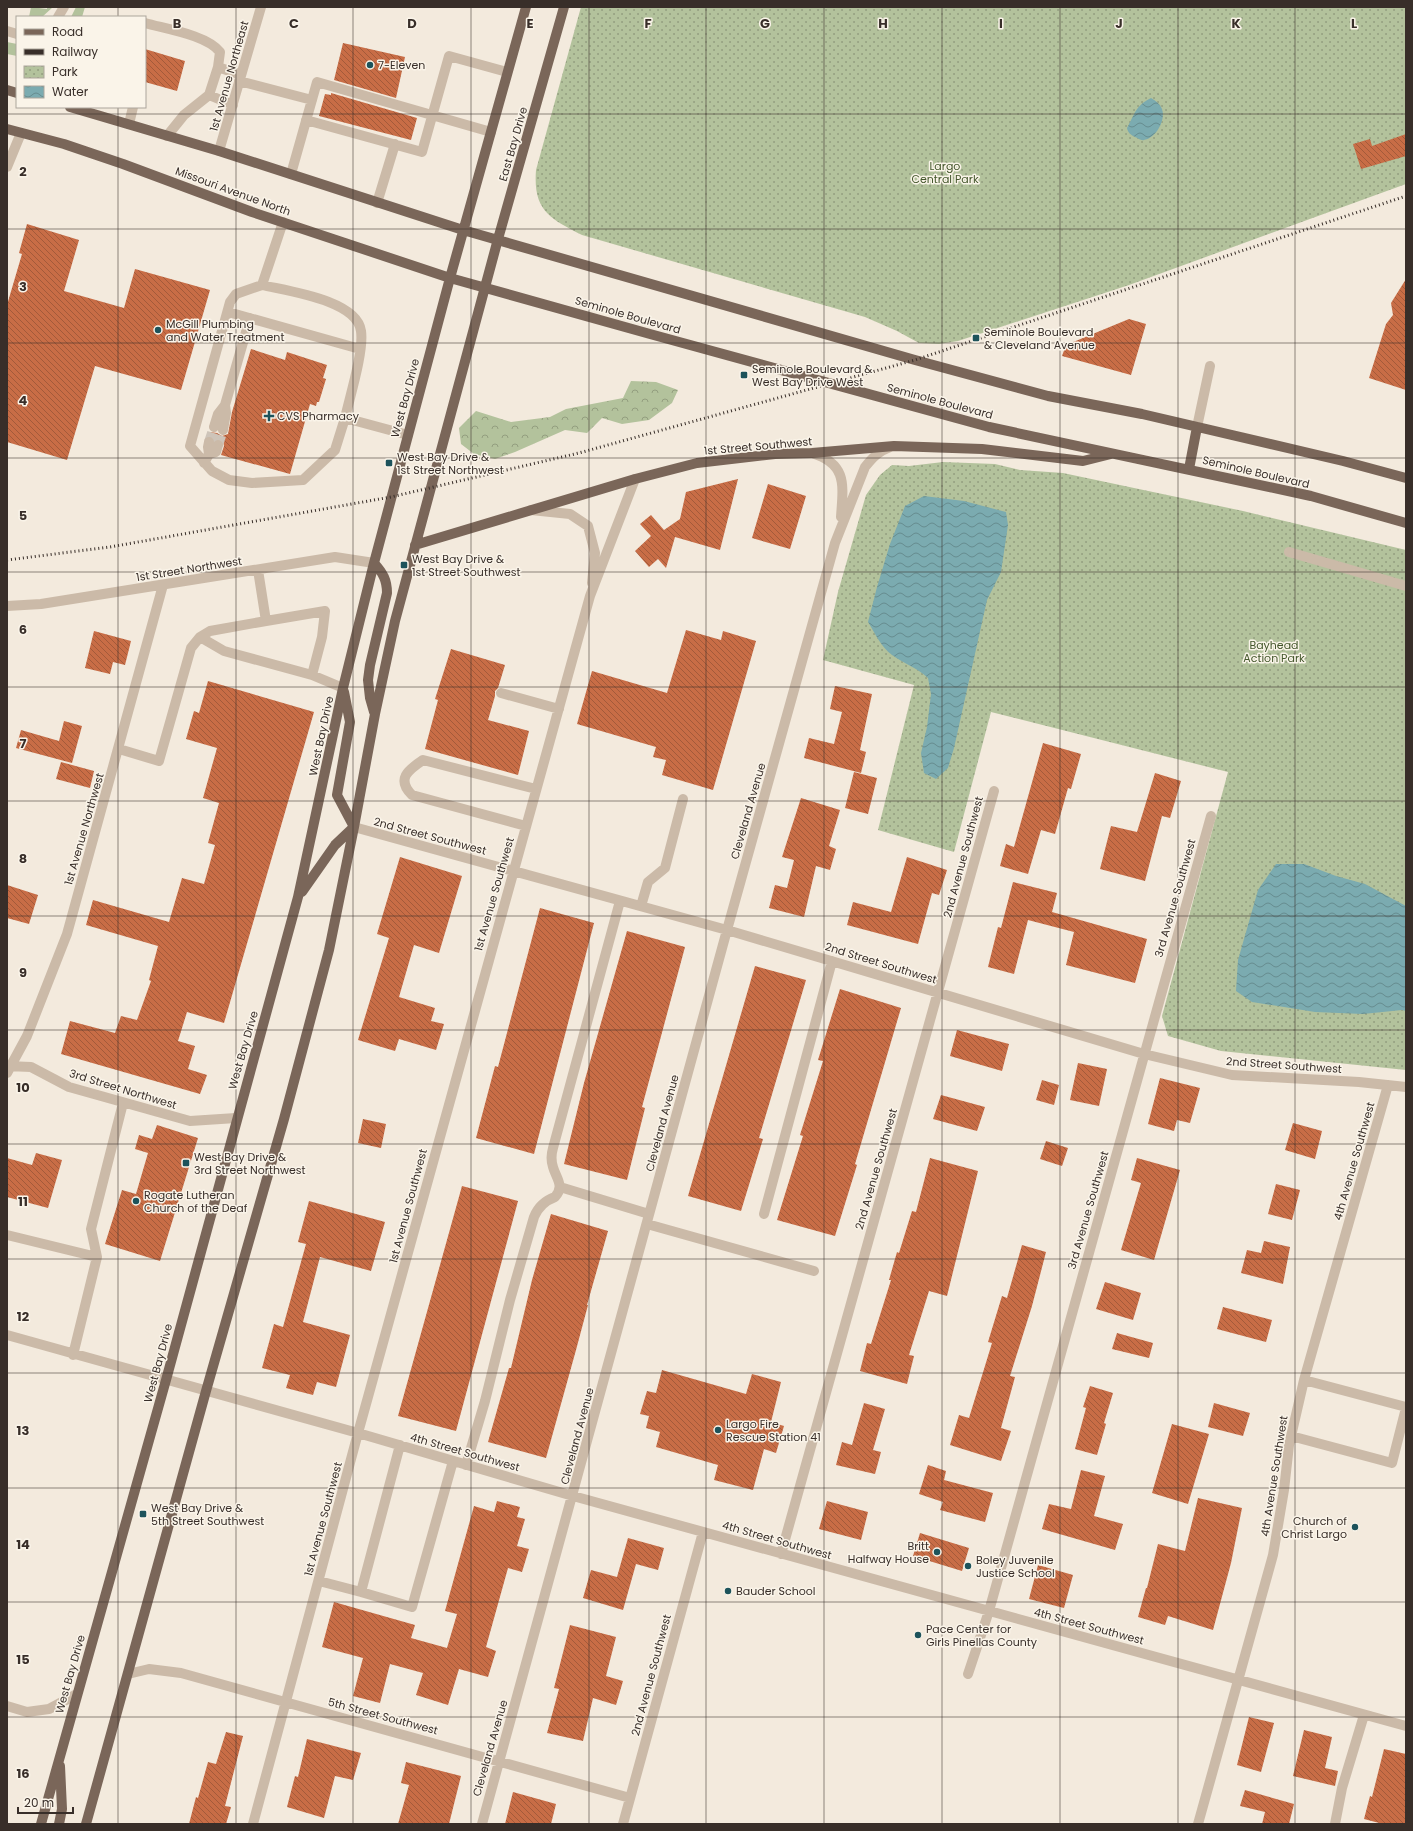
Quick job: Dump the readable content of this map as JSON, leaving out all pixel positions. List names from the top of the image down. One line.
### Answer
{"streets":{"main road":["East Bay Drive","Missouri Avenue North","Seminole Boulevard","West Bay Drive","1st Street Southwest"],"street":["1st Avenue Northeast","1st Street Northwest","Cleveland Avenue","1st Avenue Northwest","2nd Street Southwest","2nd Avenue Southwest","1st Avenue Southwest","3rd Avenue Southwest","3rd Street Northwest","4th Avenue Southwest","4th Street Southwest","5th Street Southwest"]},"crossings":[["East Bay Drive","Seminole Boulevard"],["Missouri Avenue North","Seminole Boulevard"],["Missouri Avenue North","West Bay Drive"],["Seminole Boulevard","West Bay Drive"],["Seminole Boulevard","1st Street Southwest"],["West Bay Drive","1st Street Northwest"],["West Bay Drive","3rd Street Northwest"],["West Bay Drive","4th Street Southwest"],["1st Street Southwest","Cleveland Avenue"],["1st Street Southwest","1st Avenue Southwest"],["1st Street Northwest","1st Avenue Northwest"],["Cleveland Avenue","2nd Street Southwest"],["Cleveland Avenue","4th Street Southwest"],["Cleveland Avenue","5th Street Southwest"],["1st Avenue Northwest","3rd Street Northwest"],["2nd Street Southwest","2nd Avenue Southwest"],["2nd Street Southwest","1st Avenue Southwest"],["2nd Street Southwest","3rd Avenue Southwest"],["2nd Street Southwest","4th Avenue Southwest"],["2nd Avenue Southwest","4th Street Southwest"],["2nd Avenue Southwest","5th Street Southwest"],["1st Avenue Southwest","4th Street Southwest"],["1st Avenue Southwest","5th Street Southwest"],["3rd Avenue Southwest","4th Street Southwest"],["4th Avenue Southwest","4th Street Southwest"]],"parks":["Largo Central Park","Bayhead Action Park"],"places":{"other":["7-Eleven","McGill Plumbing and Water Treatment","Rogate Lutheran Church of the Deaf","Largo Fire Rescue Station 41","Church of Christ Largo","Britt Halfway House","Boley Juvenile Justice School","Bauder School","Pace Center for Girls Pinellas County"],"transit":["Seminole Boulevard & Cleveland Avenue","Seminole Boulevard & West Bay Drive West","West Bay Drive & 1st Street Northwest","West Bay Drive & 1st Street Southwest","West Bay Drive & 3rd Street Northwest","West Bay Drive & 5th Street Southwest"],"health":["CVS Pharmacy"]},"legend":["Road","Railway","Park","Water"],"scale_bar":"20 m","grid":{"columns":["B","C","D","E","F","G","H","I","J","K","L"],"rows":["2","3","4","5","6","7","8","9","10","11","12","13","14","15","16"]}}
